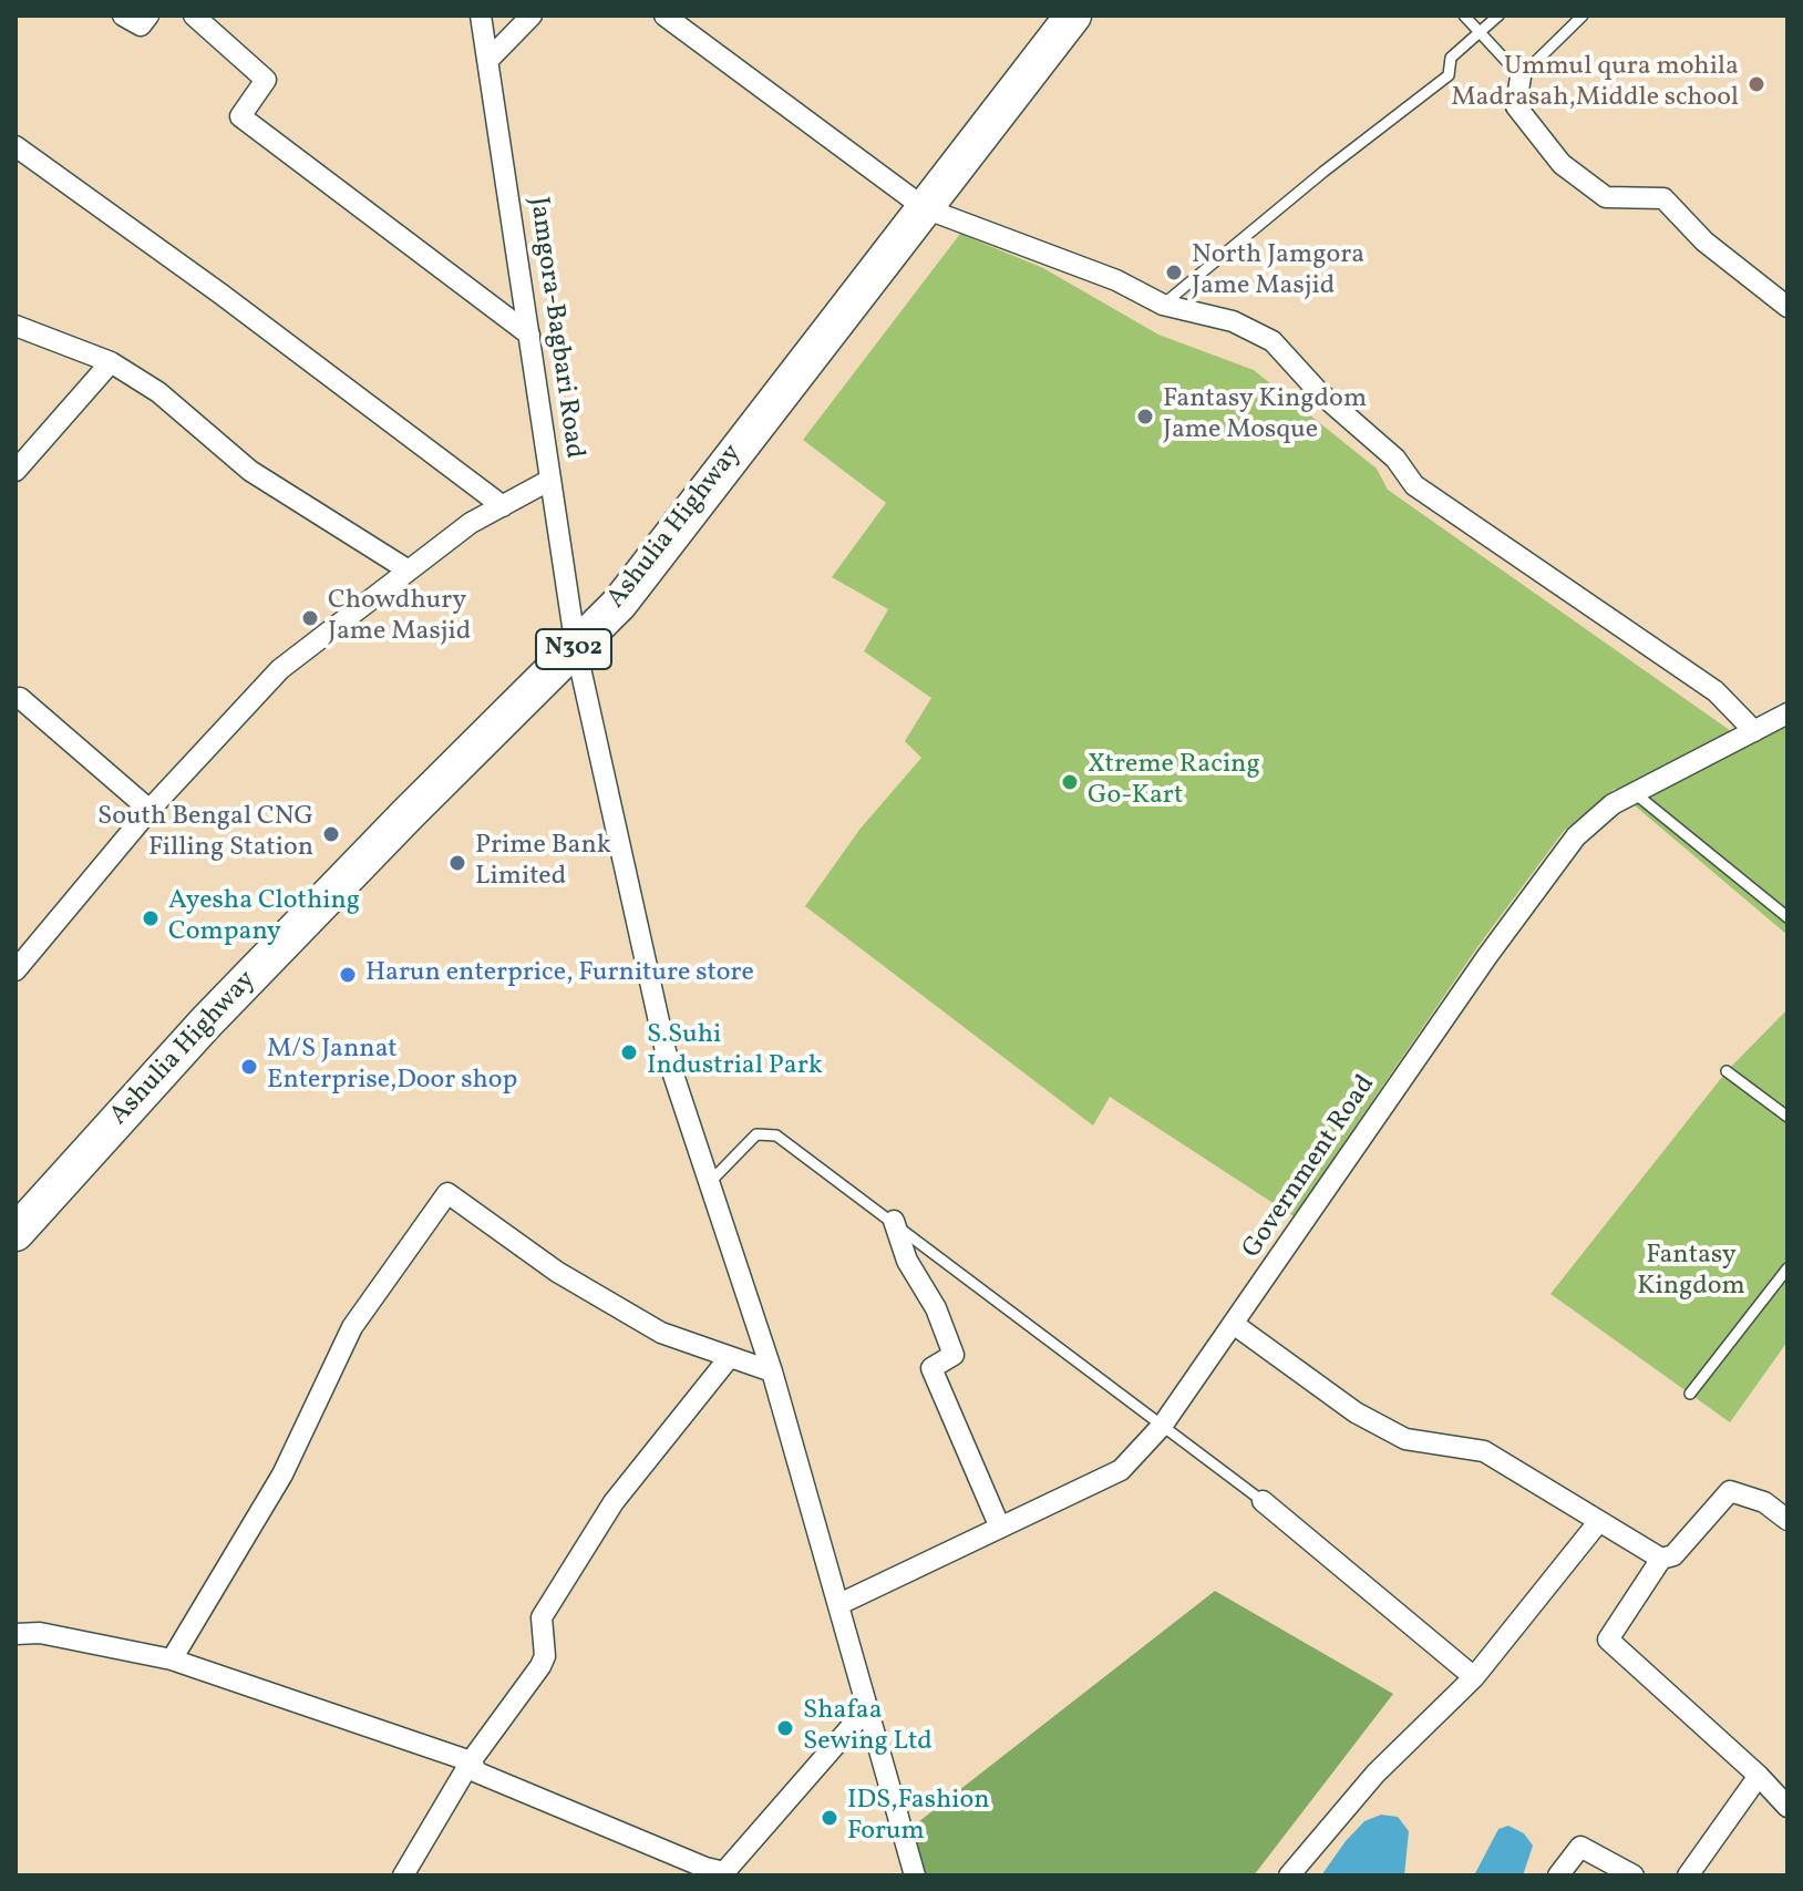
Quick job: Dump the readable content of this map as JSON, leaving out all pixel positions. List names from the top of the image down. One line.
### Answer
{"streets":{"highway":["Ashulia Highway","N302"],"street":["Jamgora-Bagbari Road","Government Road"]},"crossings":[["Jamgora-Bagbari Road","Ashulia Highway"],["Jamgora-Bagbari Road","Government Road"]],"parks":["Fantasy Kingdom"],"places":["Ummul qura mohila Madrasah,Middle school","North Jamgora Jame Masjid","Fantasy Kingdom Jame Mosque","Chowdhury Jame Masjid","Xtreme Racing Go-Kart","South Bengal CNG Filling Station","Prime Bank Limited","Ayesha Clothing Company","Harun enterprice, Furniture store","S.Suhi Industrial Park","M/S Jannat Enterprise,Door shop","Shafaa Sewing Ltd","IDS,Fashion Forum"]}
